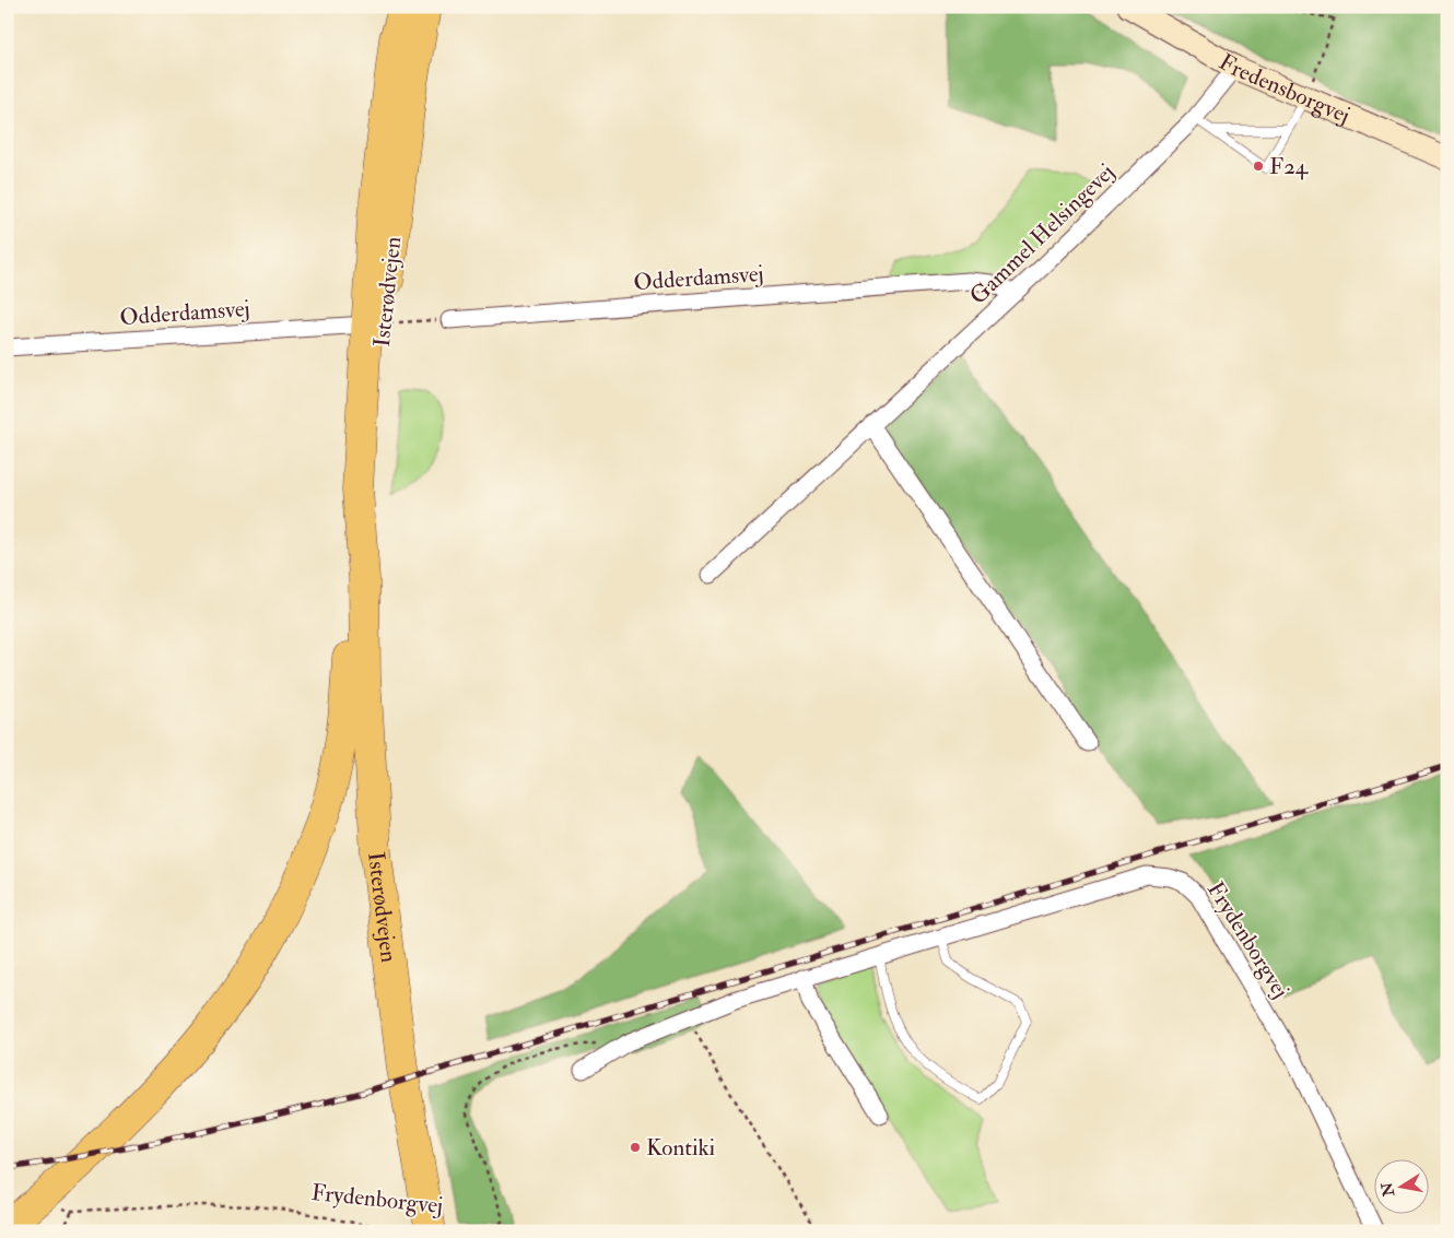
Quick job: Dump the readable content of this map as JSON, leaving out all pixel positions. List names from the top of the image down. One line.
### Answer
{"streets":{"highway":["Isterødvejen"],"street":["Fredensborgvej","Gammel Helsingevej","Odderdamsvej","Frydenborgvej"]},"crossings":[["Fredensborgvej","Gammel Helsingevej"],["Gammel Helsingevej","Odderdamsvej"],["Odderdamsvej","Isterødvejen"]],"places":["F24","Kontiki"],"north":"left"}
